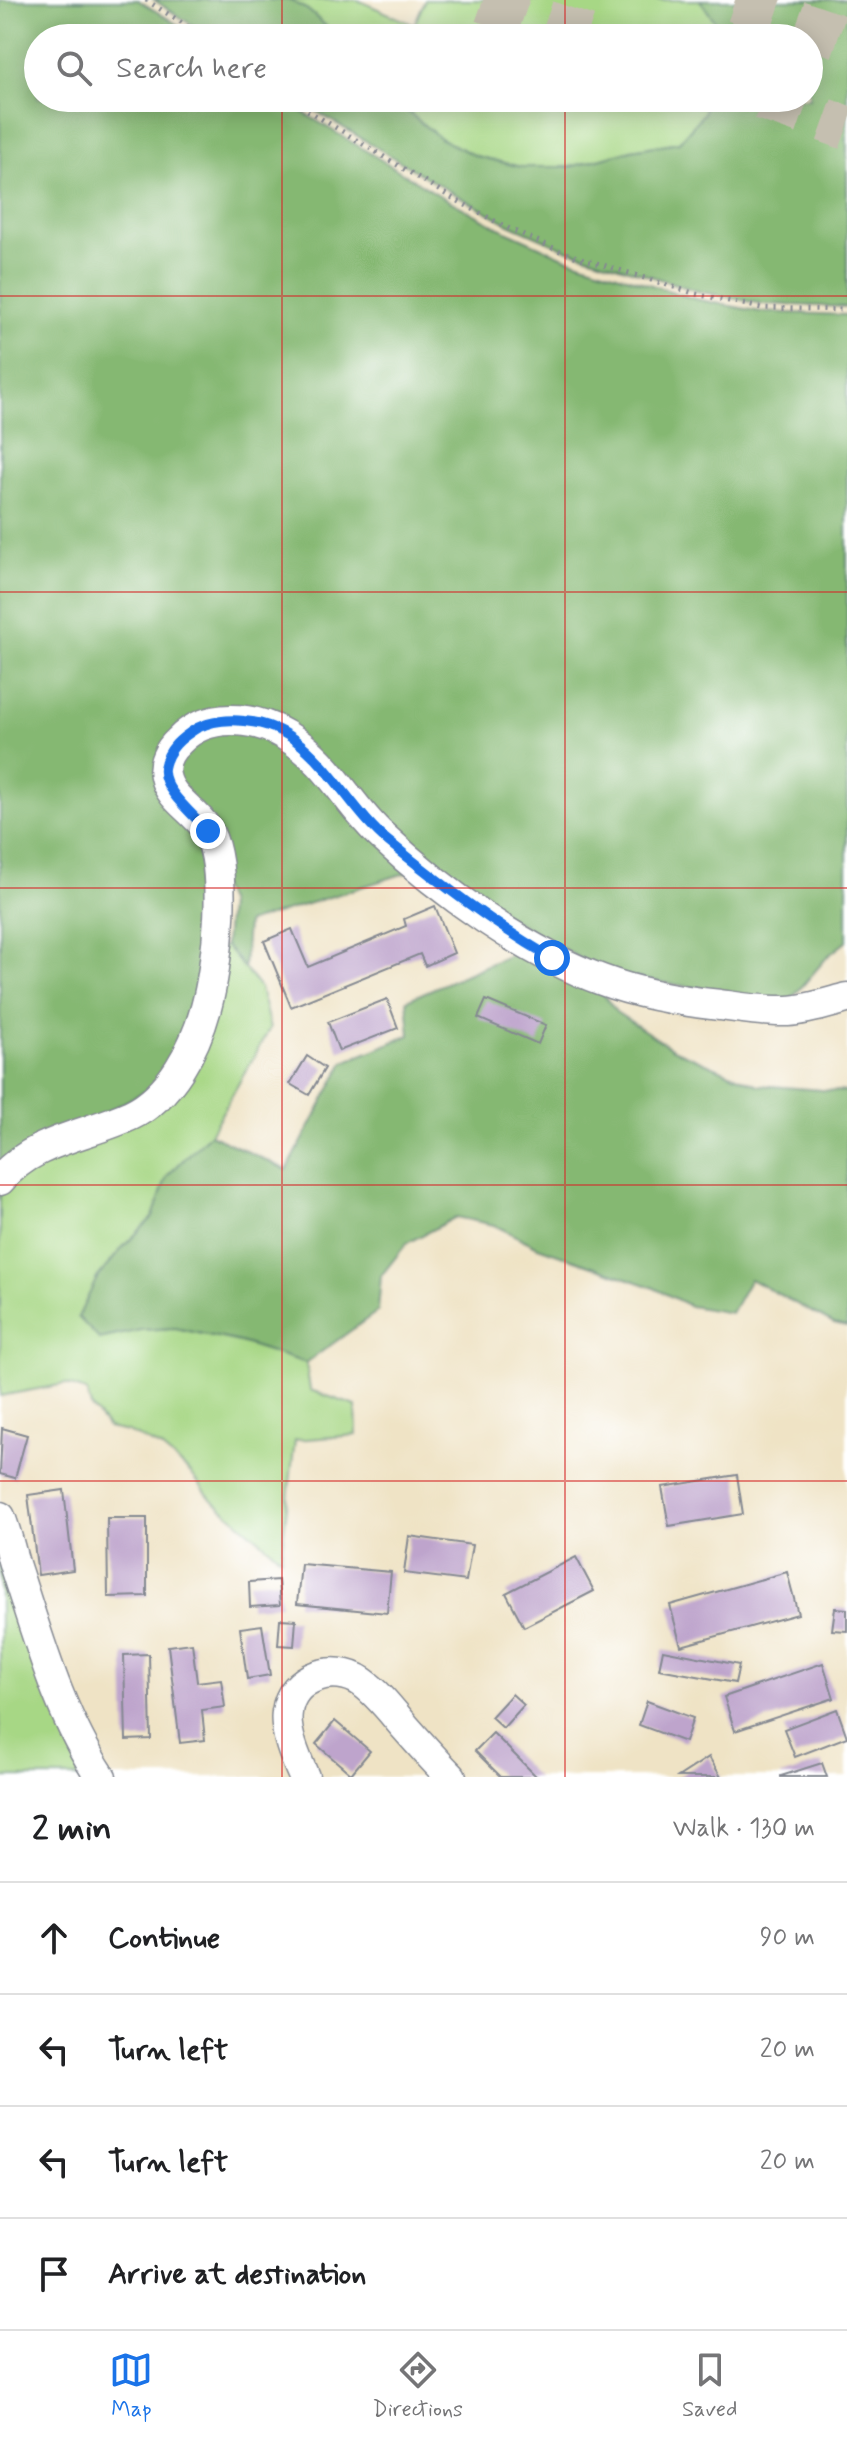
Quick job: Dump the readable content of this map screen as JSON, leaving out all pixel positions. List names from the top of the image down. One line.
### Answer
{"page":{"search":"Search here","heading":["2 min","Walk · 130 m"],"list":[["Continue","90 m"],["Turn left","20 m"],["Turn left","20 m"],"Arrive at destination"],"nav":["Map","Directions","Saved"]}}
